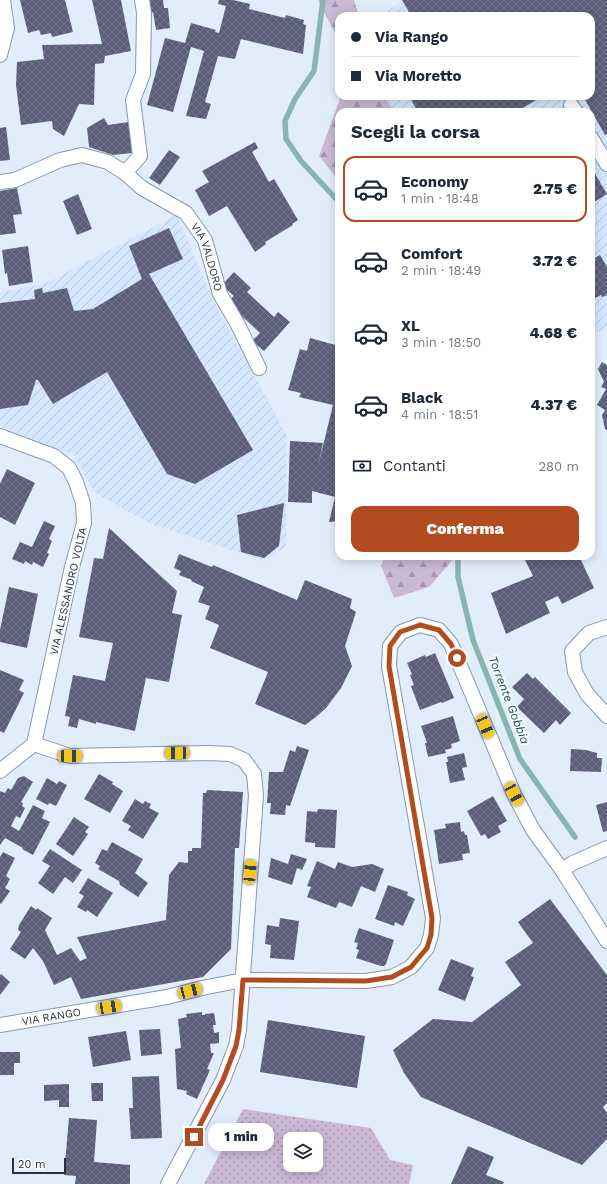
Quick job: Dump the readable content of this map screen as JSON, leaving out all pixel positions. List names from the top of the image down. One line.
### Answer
{"streets":{"street":["VIA VALDORO","VIA ALESSANDRO VOLTA","VIA RANGO"]},"water":["Torrente Gobbia"],"scale_bar":"20 m","page":{"banner":["Via Rango","Via Moretto"],"heading":"Scegli la corsa","list":[{"name":"Economy","note":"1 min · 18:48","value":"2.75 €"},{"name":"Comfort","note":"2 min · 18:49","value":"3.72 €"},{"name":"XL","note":"3 min · 18:50","value":"4.68 €"},{"name":"Black","note":"4 min · 18:51","value":"4.37 €"}],"pay":["Contanti","280 m"],"buttons":"Conferma","bubble":"1 min","scale":"20 m"}}
